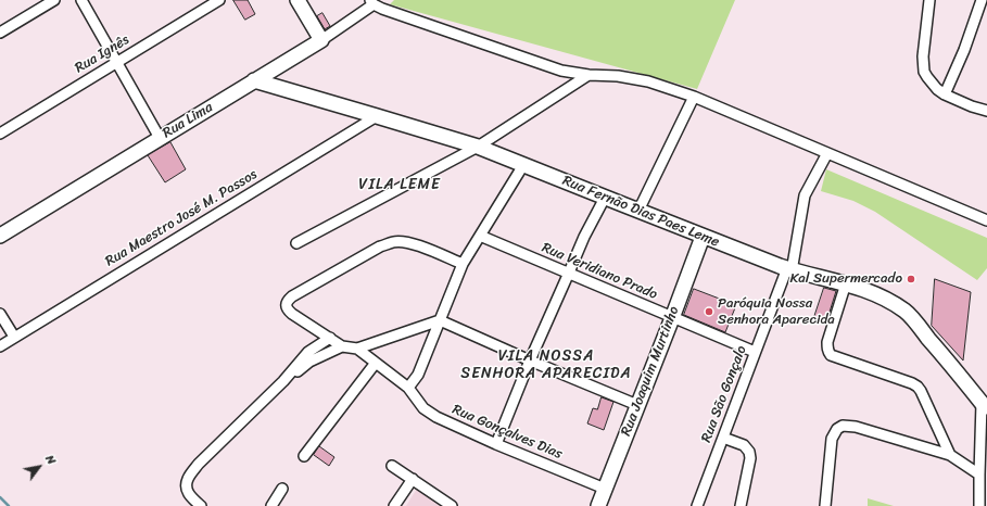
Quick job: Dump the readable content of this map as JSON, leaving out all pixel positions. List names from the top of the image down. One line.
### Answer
{"streets":{"main road":["Rua Lima","Rua Fernão Dias Paes Leme","Rua Joaquim Murtinho"],"street":["Rua Ignês","Rua Maestro José M. Passos","Rua Veridiano Prado","Rua São Gonçalo","Rua Gonçalves Dias"]},"crossings":[["Rua Lima","Rua Fernão Dias Paes Leme"],["Rua Fernão Dias Paes Leme","Rua Maestro José M. Passos"],["Rua Fernão Dias Paes Leme","Rua Joaquim Murtinho"],["Rua Fernão Dias Paes Leme","Rua São Gonçalo"],["Rua Veridiano Prado","Rua Joaquim Murtinho"],["Rua Veridiano Prado","Rua São Gonçalo"],["Rua Joaquim Murtinho","Rua Gonçalves Dias"]],"districts":["VILA LEME","VILA NOSSA SENHORA APARECIDA"],"places":["Kal Supermercado","Paróquia Nossa Senhora Aparecida"],"north":"top right"}
